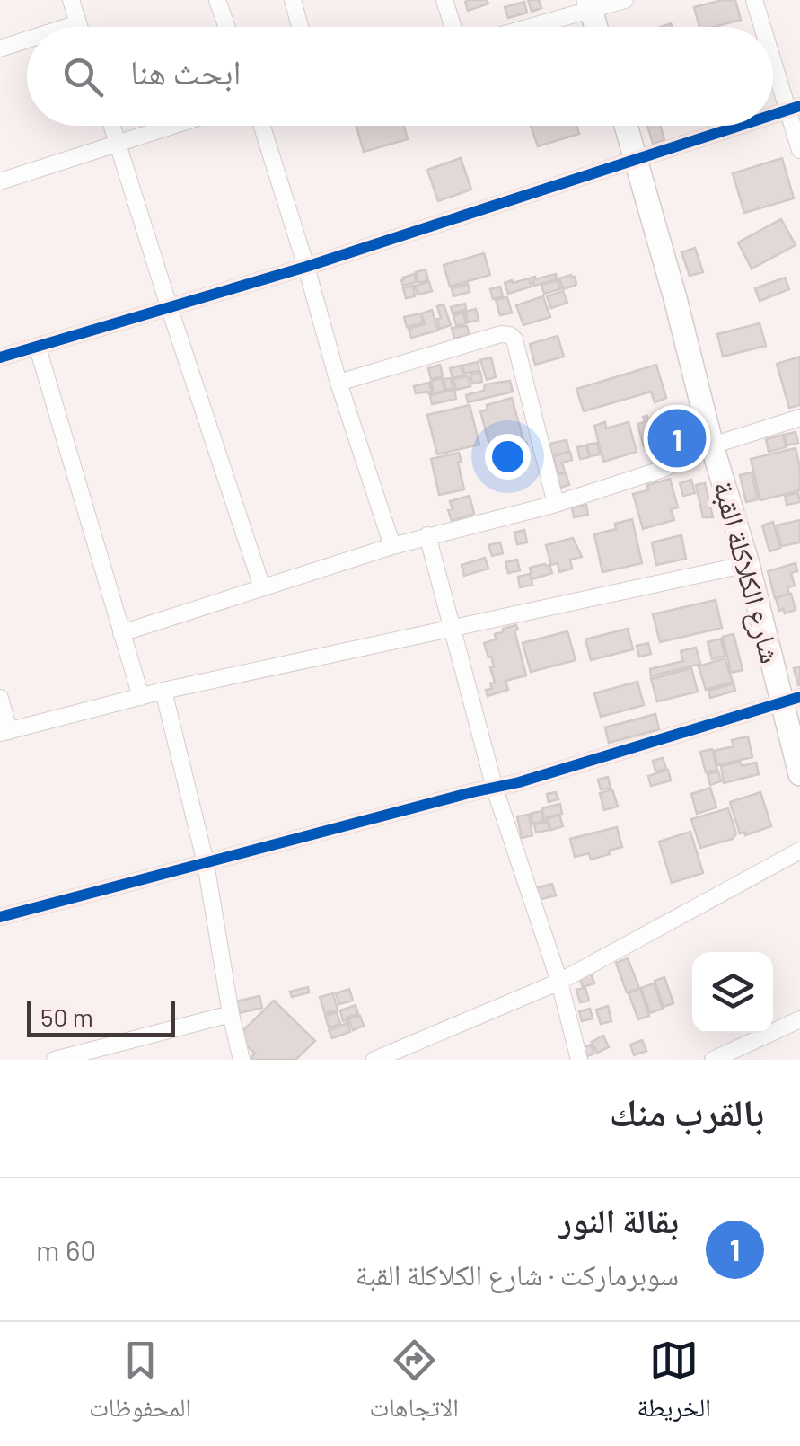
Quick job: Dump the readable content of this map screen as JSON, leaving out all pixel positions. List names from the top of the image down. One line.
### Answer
{"streets":{"street":["شارع الكلاكلة القبة"]},"scale_bar":"50 m","page":{"search":"ابحث هنا","pins":"1","scale":"50 m","heading":"بالقرب منك","list":[{"mark":"1","name":"بقالة النور","note":"سوبرماركت · شارع الكلاكلة القبة","value":"60 m"}],"nav":["الخريطة","الاتجاهات","المحفوظات"]}}
